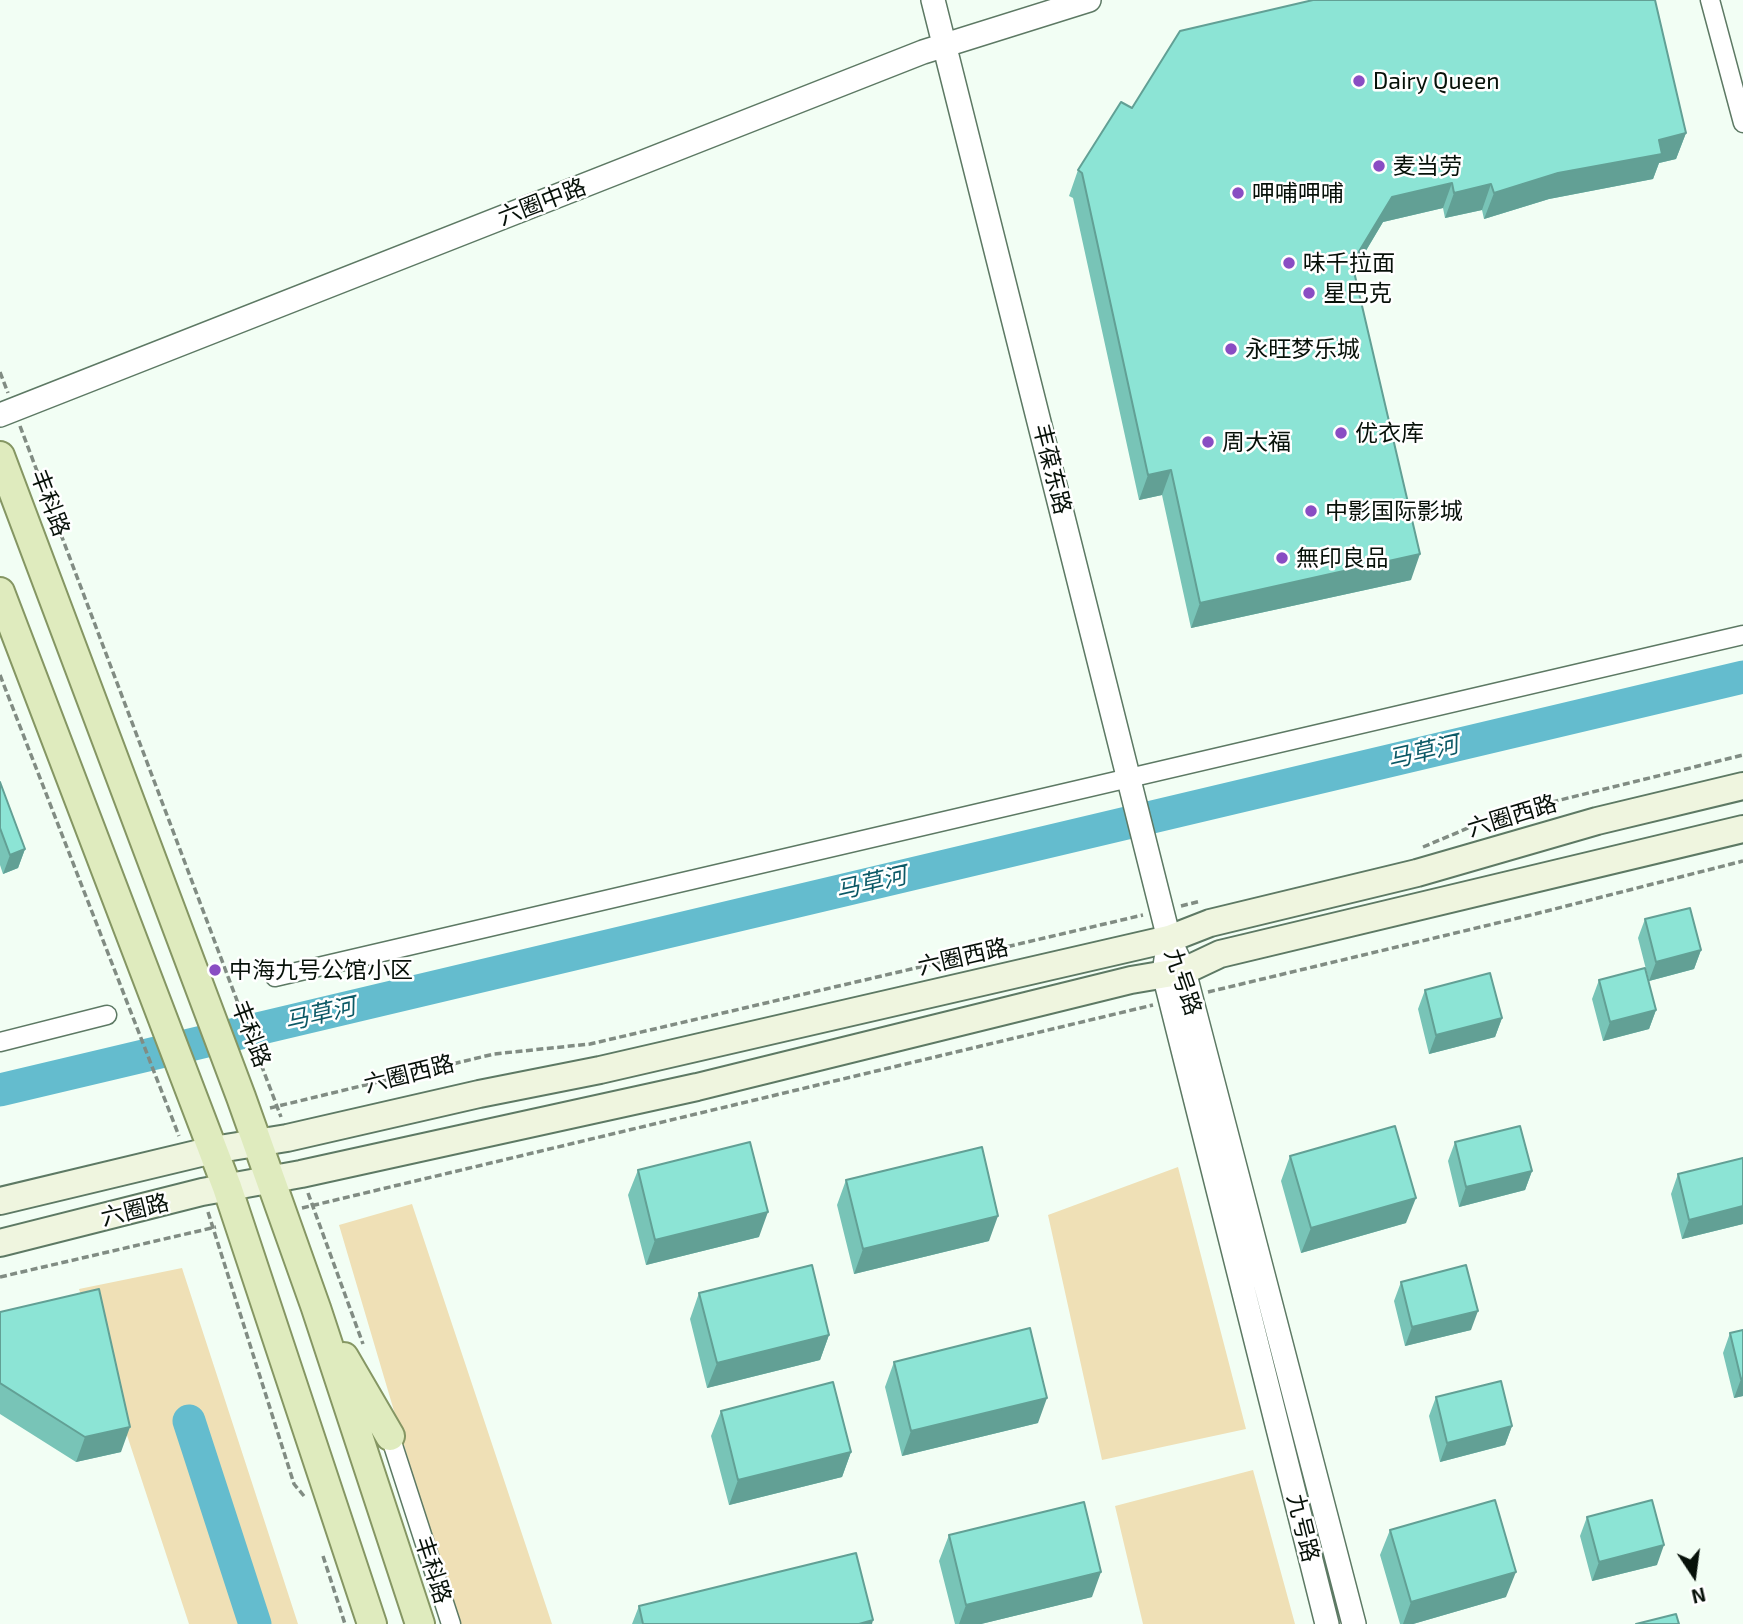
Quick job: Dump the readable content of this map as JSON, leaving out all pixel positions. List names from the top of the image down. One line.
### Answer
{"streets":{"main road":["丰科路","六圈西路","六圈路"],"street":["六圈中路","丰葆东路","九号路"]},"crossings":[["六圈中路","丰葆东路"],["六圈中路","丰科路"],["丰葆东路","六圈西路"],["丰葆东路","九号路"],["丰科路","六圈西路"],["丰科路","六圈路"],["六圈西路","九号路"],["六圈西路","六圈路"]],"water":["马草河"],"places":["Dairy Queen","麦当劳","呷哺呷哺","味千拉面","星巴克","永旺梦乐城","优衣库","周大福","中影国际影城","無印良品","中海九号公馆小区"],"north":"bottom"}
